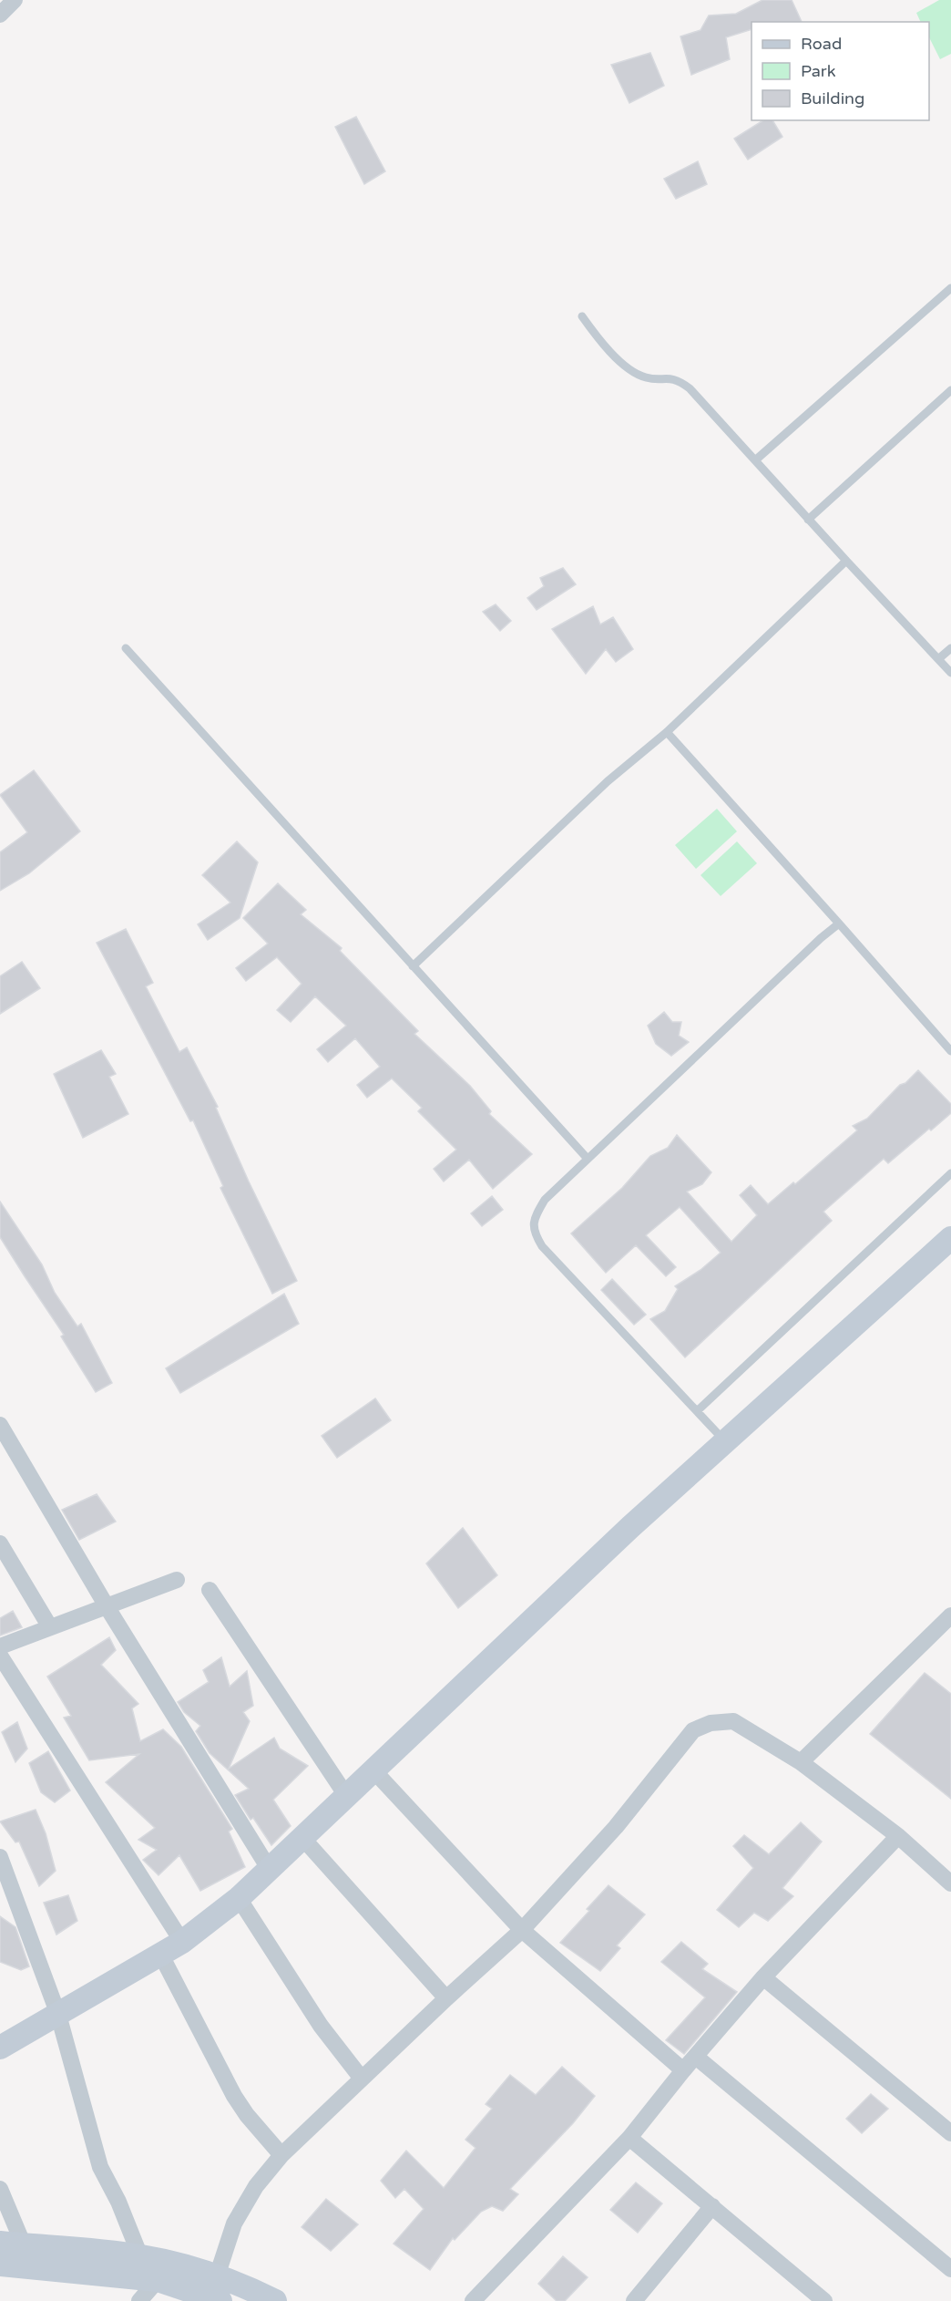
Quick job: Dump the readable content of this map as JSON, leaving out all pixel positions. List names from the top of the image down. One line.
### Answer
{"legend":["Road","Park","Building"]}
